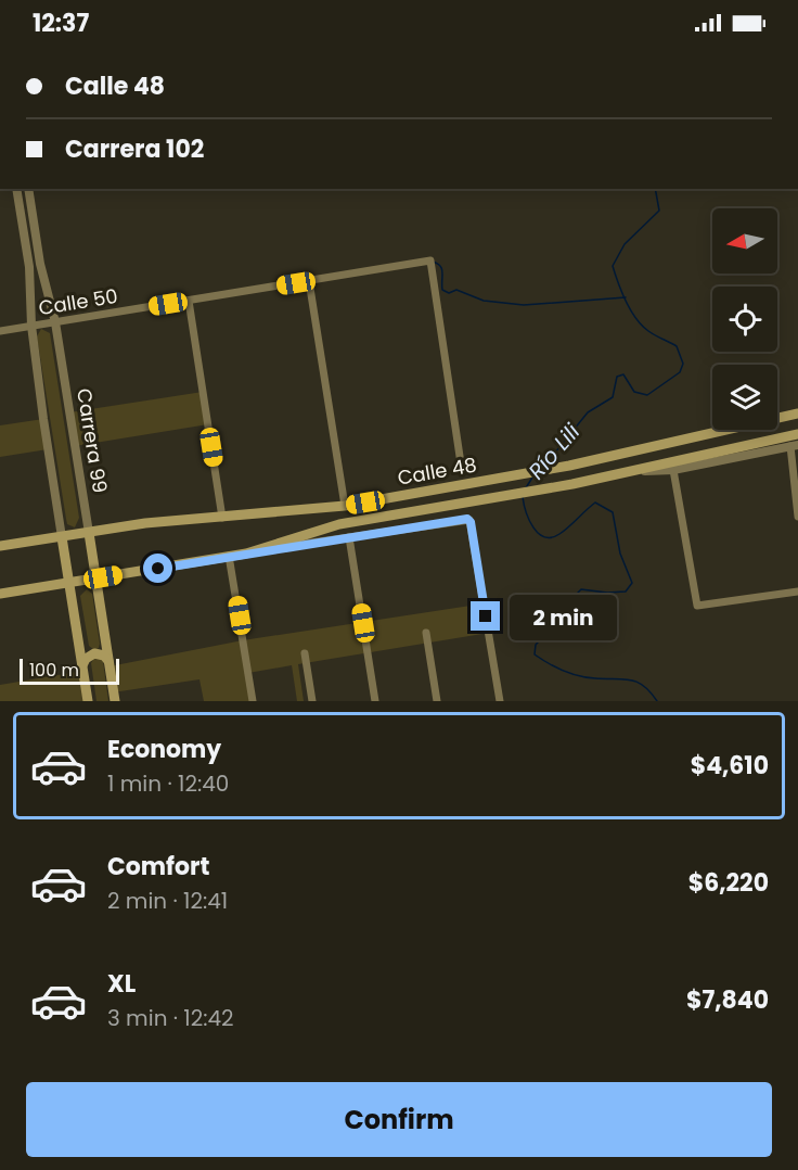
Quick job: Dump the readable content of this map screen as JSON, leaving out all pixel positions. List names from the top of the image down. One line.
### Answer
{"streets":{"main road":["Carrera 99","Calle 48"],"street":["Calle 50"]},"crossings":[["Calle 50","Carrera 99"],["Carrera 99","Calle 48"]],"water":["Río Lili"],"scale_bar":"100 m","north":"left","page":{"status":"12:37","banner":["Calle 48","Carrera 102"],"bubble":"2 min","scale":"100 m","list":[{"name":"Economy","note":"1 min · 12:40","value":"$4,610"},{"name":"Comfort","note":"2 min · 12:41","value":"$6,220"},{"name":"XL","note":"3 min · 12:42","value":"$7,840"}],"buttons":"Confirm"}}
